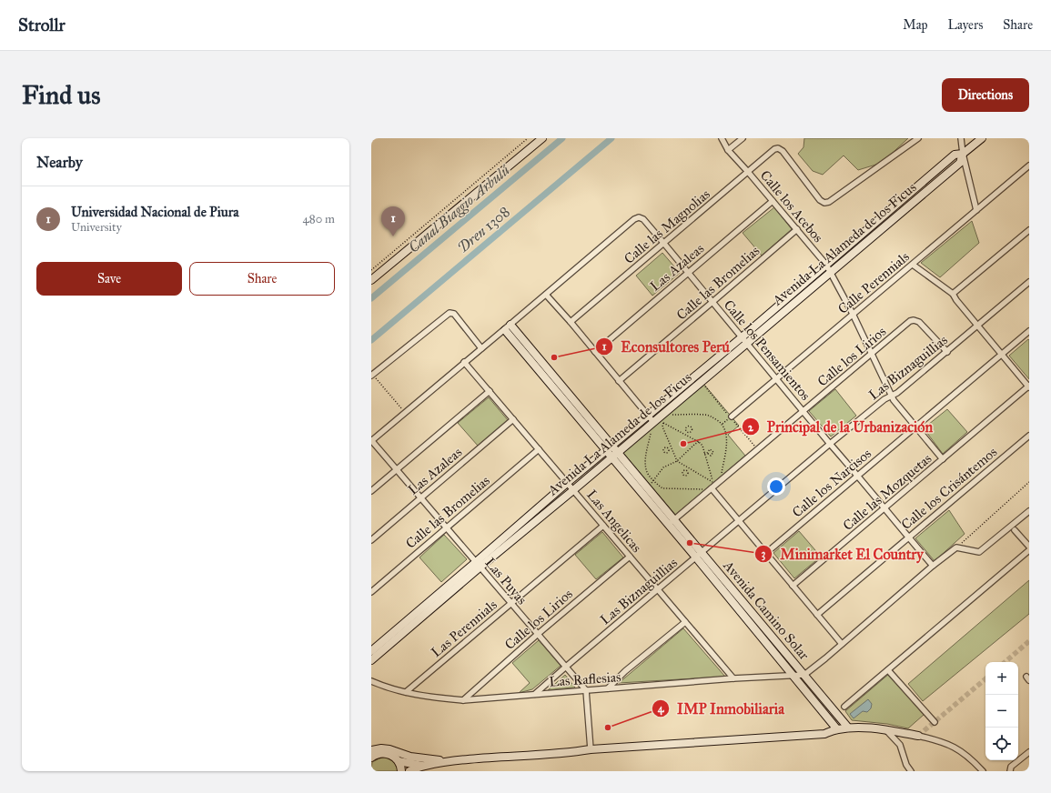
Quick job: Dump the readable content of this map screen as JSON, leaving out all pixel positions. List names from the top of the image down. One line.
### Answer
{"streets":{"street":["Calle los Acebos","Calle las Magnolias","Avenida La Alameda de los Ficus","Las Azaleas","Calle las Bromelias","Calle Perennials","Calle los Pensamientos","Calle los Lirios","Las Biznaguillias","Calle los Narcisos","Calle los Crisántemos","Calle las Mozquetas","Las Angelicas","Las Puyas","Avenida Camino Solar","Las Perennials","Las Raflesias"]},"crossings":[["Calle los Acebos","Calle las Magnolias"],["Calle los Acebos","Avenida La Alameda de los Ficus"],["Calle los Acebos","Las Azaleas"],["Calle los Acebos","Calle las Bromelias"],["Calle los Acebos","Calle Perennials"],["Calle los Acebos","Calle los Lirios"],["Calle los Acebos","Las Biznaguillias"],["Calle los Acebos","Calle los Narcisos"],["Calle los Acebos","Calle las Mozquetas"],["Calle las Magnolias","Calle los Pensamientos"],["Avenida La Alameda de los Ficus","Calle los Pensamientos"],["Avenida La Alameda de los Ficus","Las Angelicas"],["Avenida La Alameda de los Ficus","Las Puyas"],["Avenida La Alameda de los Ficus","Avenida Camino Solar"],["Las Azaleas","Calle los Pensamientos"],["Las Azaleas","Las Angelicas"],["Las Azaleas","Las Puyas"],["Calle las Bromelias","Calle los Pensamientos"],["Calle las Bromelias","Las Angelicas"],["Calle las Bromelias","Las Puyas"],["Calle Perennials","Calle los Pensamientos"],["Calle los Pensamientos","Calle los Lirios"],["Calle los Pensamientos","Las Biznaguillias"],["Calle los Pensamientos","Calle los Narcisos"],["Calle los Pensamientos","Calle los Crisántemos"],["Calle los Pensamientos","Calle las Mozquetas"],["Calle los Lirios","Las Biznaguillias"],["Calle los Lirios","Las Angelicas"],["Calle los Lirios","Las Puyas"],["Calle los Lirios","Avenida Camino Solar"],["Calle los Lirios","Las Raflesias"],["Las Biznaguillias","Las Angelicas"],["Las Biznaguillias","Las Puyas"],["Las Biznaguillias","Avenida Camino Solar"],["Las Biznaguillias","Las Raflesias"],["Las Angelicas","Las Perennials"],["Las Angelicas","Las Raflesias"],["Las Puyas","Las Perennials"],["Las Puyas","Las Raflesias"],["Avenida Camino Solar","Las Raflesias"],["Las Perennials","Las Raflesias"]],"water":["Canal Biaggio Arbulú","Dren 1308"],"places":["Econsultores Perú","Principal de la Urbanización","Minimarket El Country","IMP Inmobiliaria"],"page":{"header":"Strollr","nav":["Map","Layers","Share"],"buttons":["Directions",["Save","Share"]],"title":"Find us","heading":"Nearby","list":[{"mark":"1","name":"Universidad Nacional de Piura","note":"University","value":"480 m"}],"pins":"1","map_buttons":["+","−"]}}
